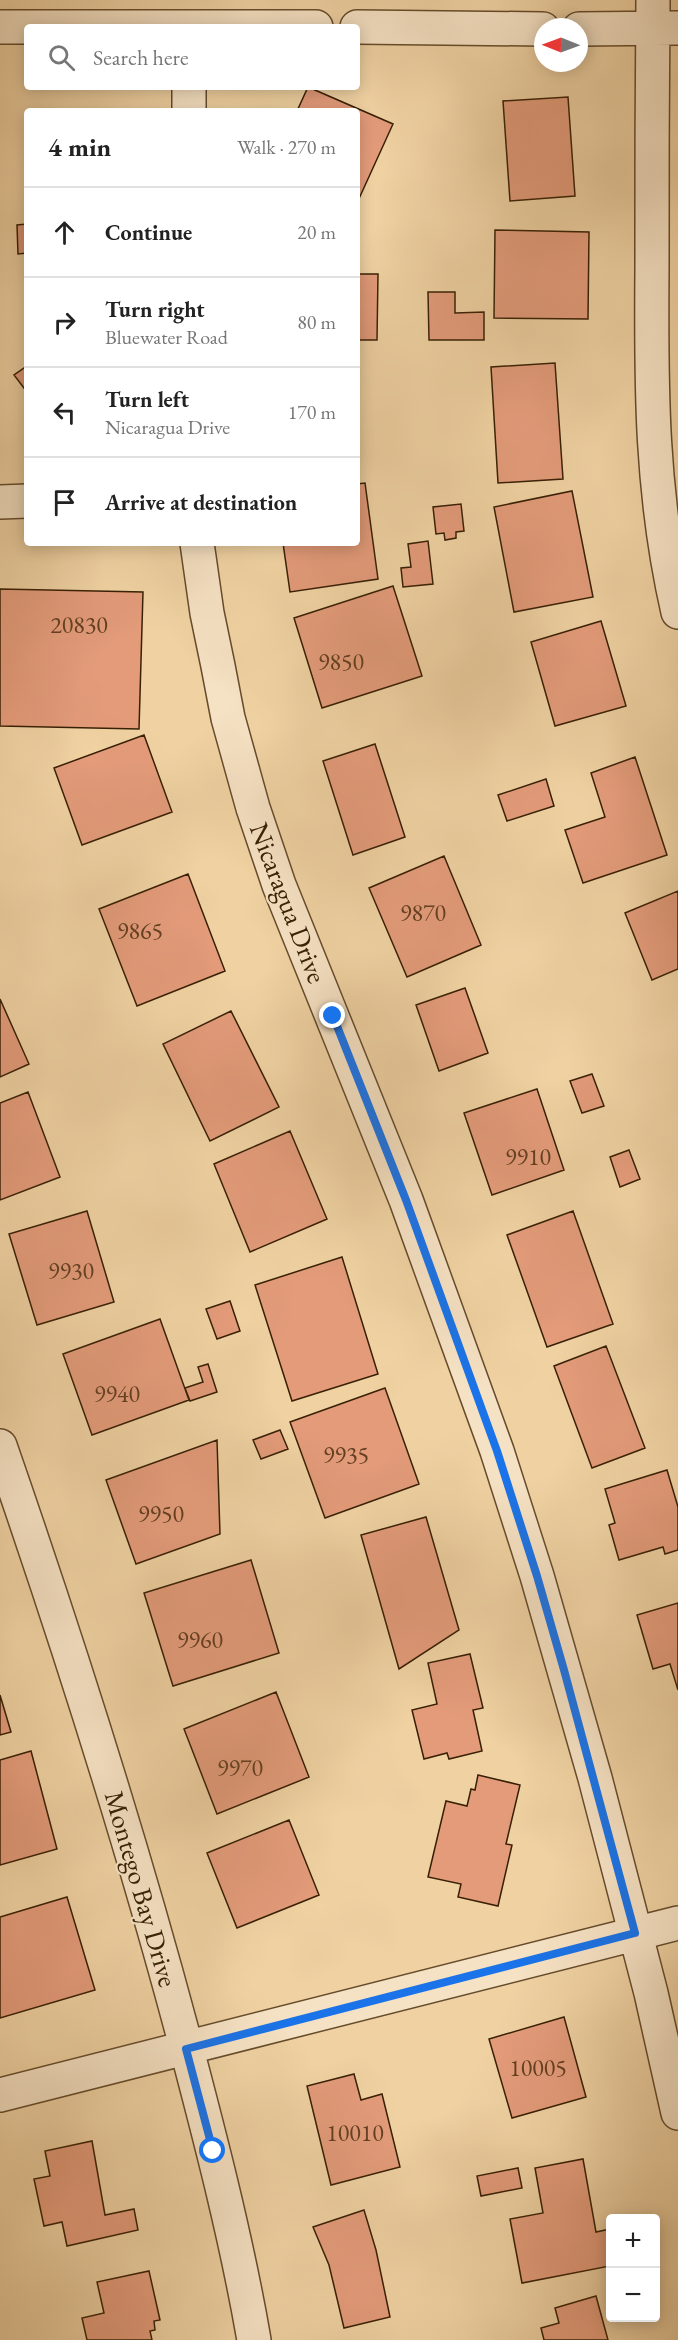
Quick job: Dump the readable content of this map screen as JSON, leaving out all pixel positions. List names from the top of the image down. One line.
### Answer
{"streets":{"street":["Nicaragua Drive","Montego Bay Drive"]},"house_numbers":["20830","9850","9870","9865","9910","9930","9940","9935","9950","9960","9970","10005","10010"],"north":"left","page":{"search":"Search here","heading":["4 min","Walk · 270 m"],"list":[["Continue","20 m"],["Turn right","Bluewater Road","80 m"],["Turn left","Nicaragua Drive","170 m"],"Arrive at destination"],"map_buttons":["+","−"]}}
